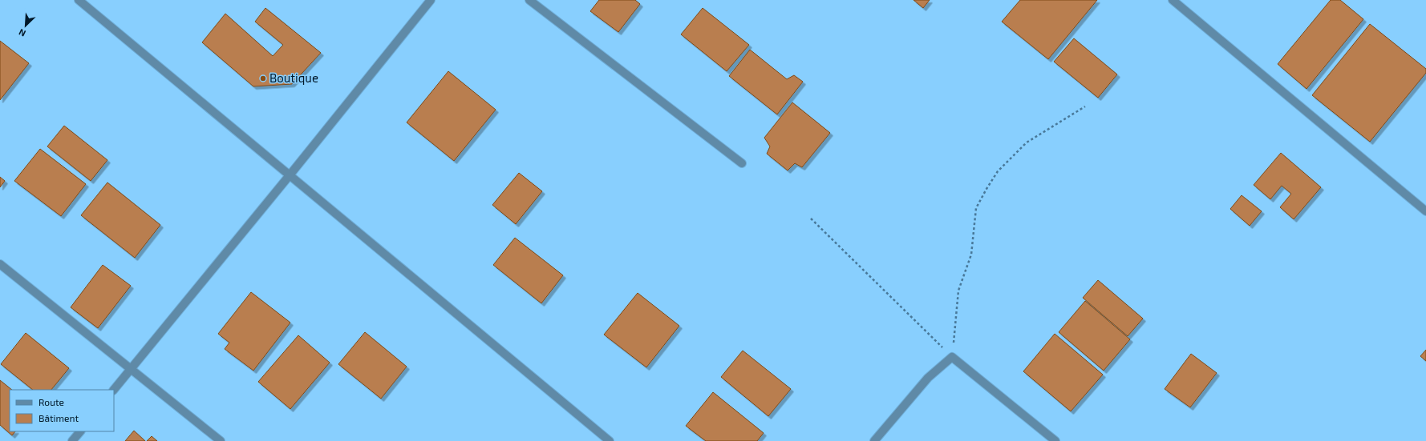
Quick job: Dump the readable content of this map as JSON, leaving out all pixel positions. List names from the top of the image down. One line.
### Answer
{"places":["Boutique"],"legend":["Route","Bâtiment"],"north":"bottom left"}
